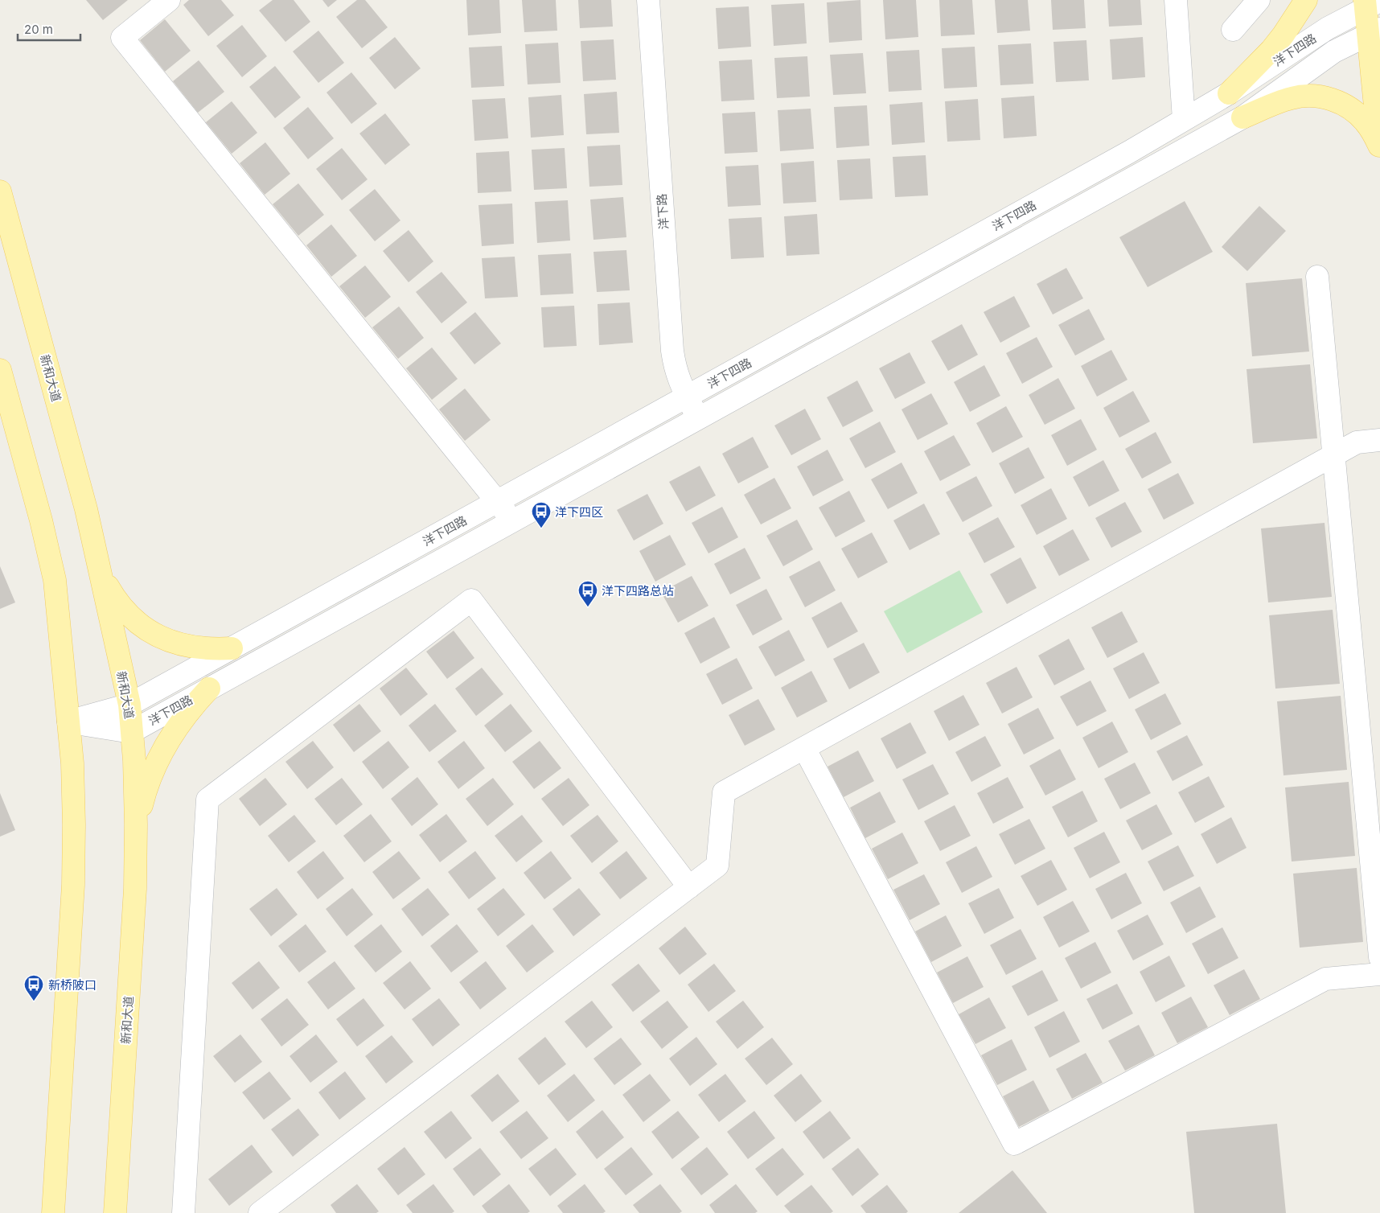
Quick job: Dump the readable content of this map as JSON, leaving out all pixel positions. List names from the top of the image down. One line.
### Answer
{"streets":{"main road":["新和大道"],"street":["洋下四路","洋下路"]},"crossings":[["洋下四路","洋下路"],["洋下四路","新和大道"]],"places":{"bus stop":["洋下四区","洋下四路总站","新桥陂口"]},"scale_bar":"20 m"}
